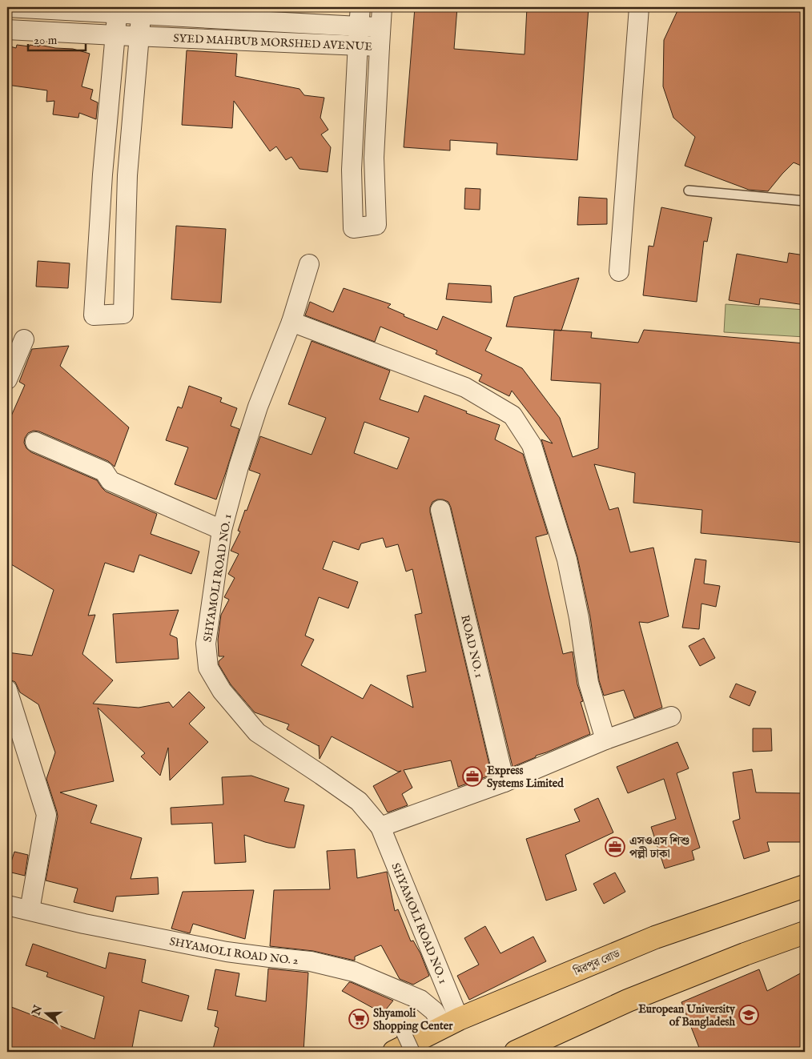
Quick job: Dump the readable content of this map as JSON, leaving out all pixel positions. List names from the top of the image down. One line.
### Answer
{"streets":{"highway":["মিরপুর রোড"],"street":["SYED MAHBUB MORSHED AVENUE","SHYAMOLI ROAD NO. 1","ROAD NO. 1","SHYAMOLI ROAD NO. 2"]},"crossings":[["SHYAMOLI ROAD NO. 1","SHYAMOLI ROAD NO. 2"],["SHYAMOLI ROAD NO. 1","মিরপুর রোড"],["SHYAMOLI ROAD NO. 2","মিরপুর রোড"]],"places":{"office":["Express Systems Limited","এসওএস শিশু পল্লী ঢাকা"],"school or university":["European University of Bangladesh"],"supermarket":["Shyamoli Shopping Center"]},"scale_bar":"20 m","north":"left"}
